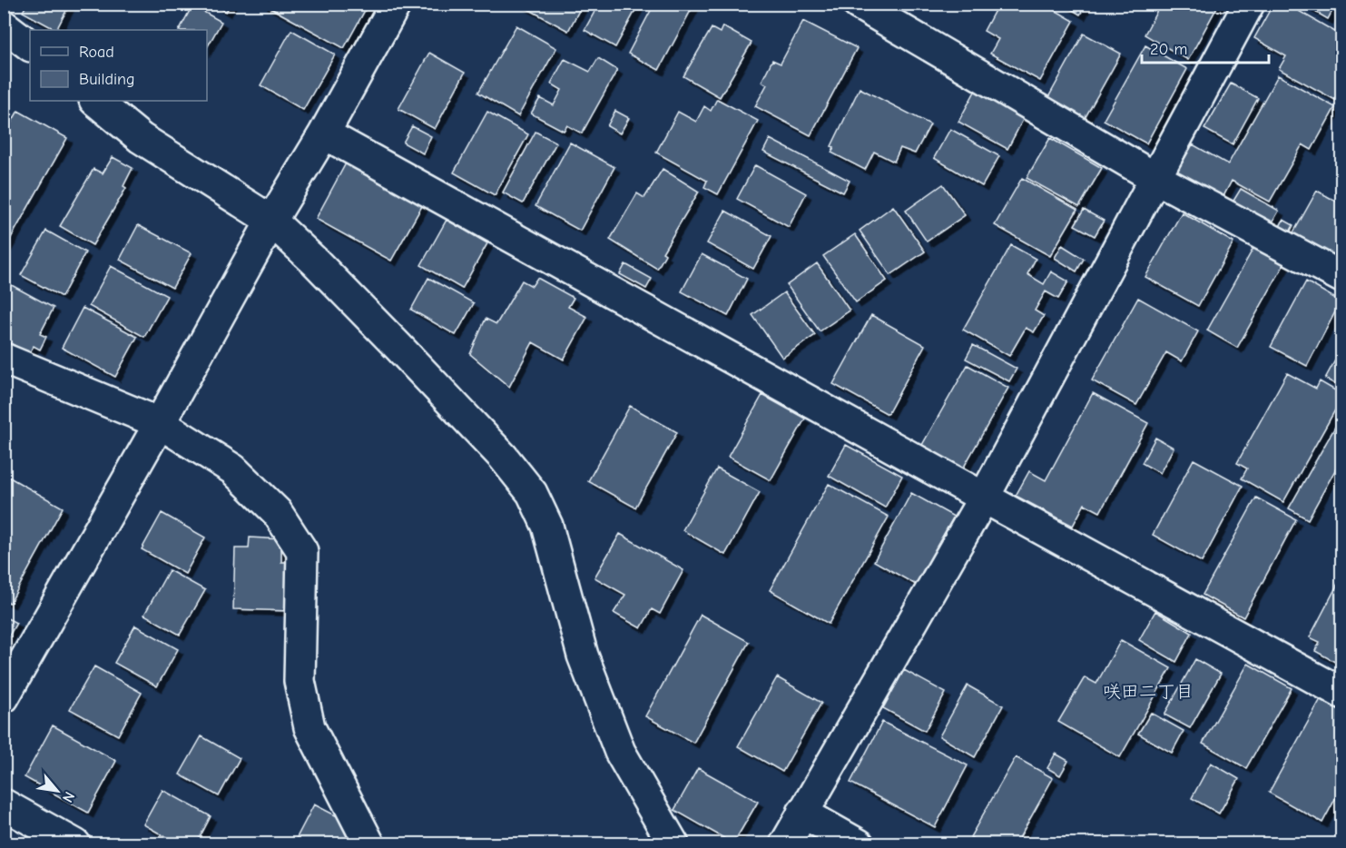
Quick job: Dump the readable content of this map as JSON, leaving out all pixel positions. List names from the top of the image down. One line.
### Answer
{"districts":["咲田二丁目"],"legend":["Road","Building"],"scale_bar":"20 m","north":"bottom right"}
